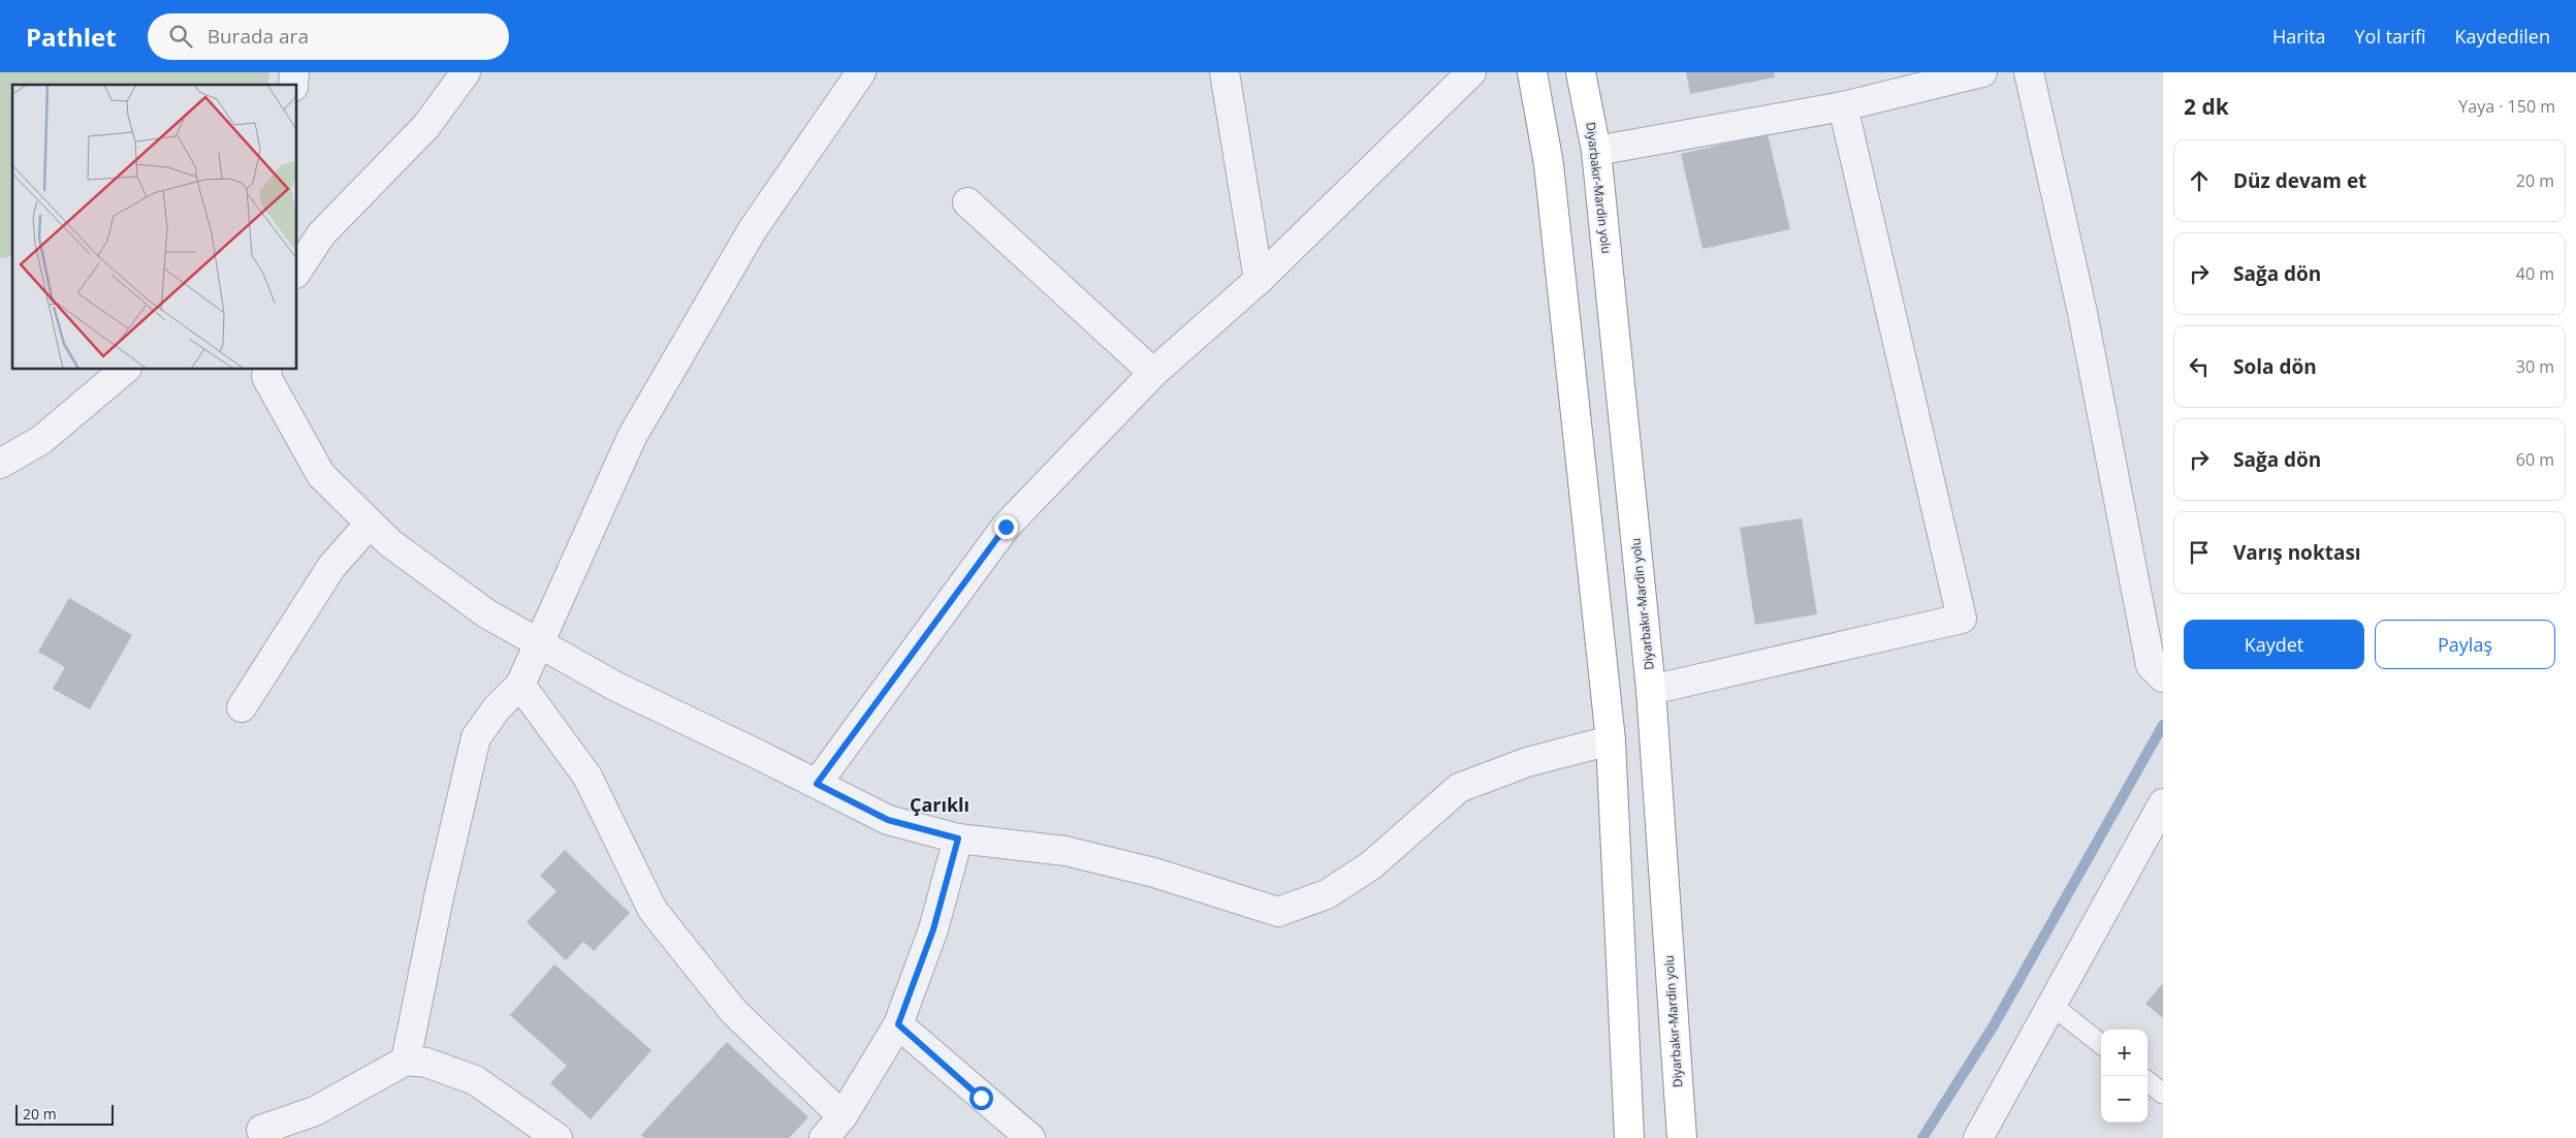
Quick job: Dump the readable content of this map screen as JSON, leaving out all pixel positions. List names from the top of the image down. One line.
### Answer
{"streets":{"highway":["Diyarbakır-Mardin yolu"]},"districts":["Çarıklı"],"scale_bar":"20 m","page":{"header":"Pathlet","search":"Burada ara","nav":["Harita","Yol tarifi","Kaydedilen"],"heading":["2 dk","Yaya · 150 m"],"list":[["Düz devam et","20 m"],["Sağa dön","40 m"],["Sola dön","30 m"],["Sağa dön","60 m"],"Varış noktası"],"buttons":["Kaydet","Paylaş"],"map_buttons":["+","−"],"scale":"20 m"}}
